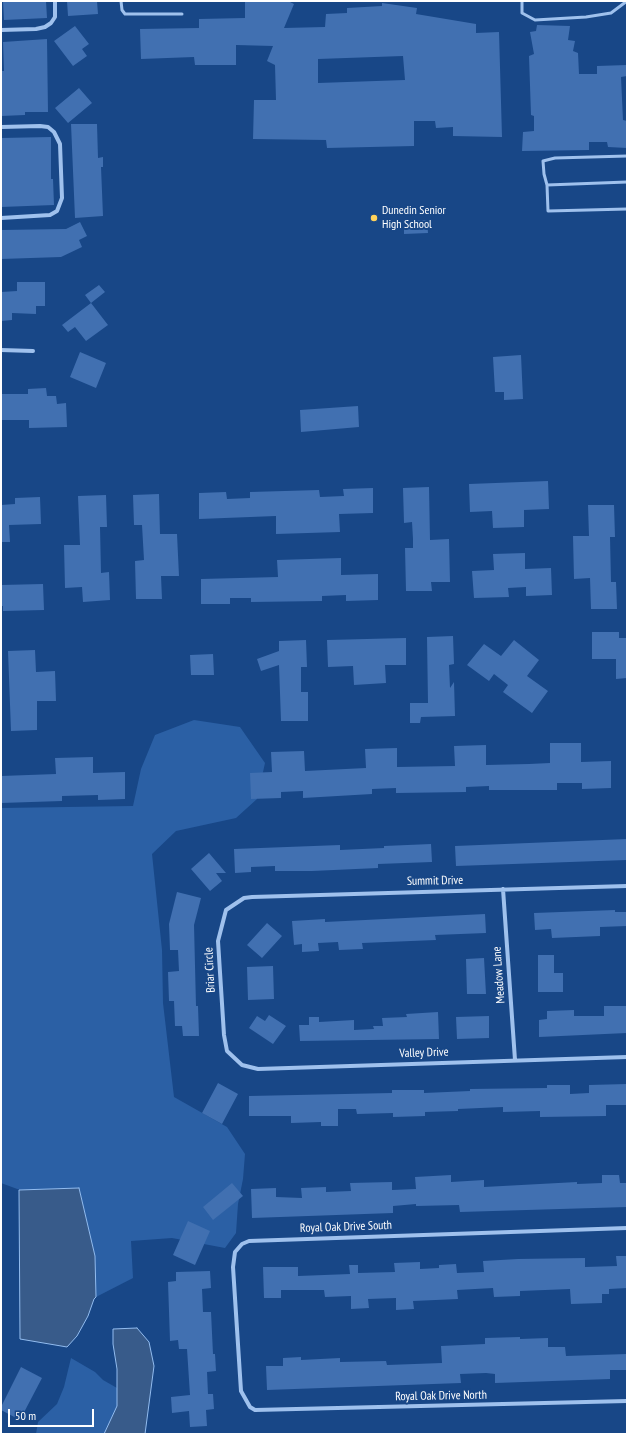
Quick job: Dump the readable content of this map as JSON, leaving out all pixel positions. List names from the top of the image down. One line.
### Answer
{"streets":{"street":["Summit Drive","Briar Circle","Meadow Lane","Valley Drive","Royal Oak Drive South","Royal Oak Drive North"]},"crossings":[["Summit Drive","Briar Circle"],["Summit Drive","Meadow Lane"],["Briar Circle","Valley Drive"],["Meadow Lane","Valley Drive"],["Royal Oak Drive South","Royal Oak Drive North"]],"places":["Dunedin Senior High School"],"scale_bar":"50 m"}
